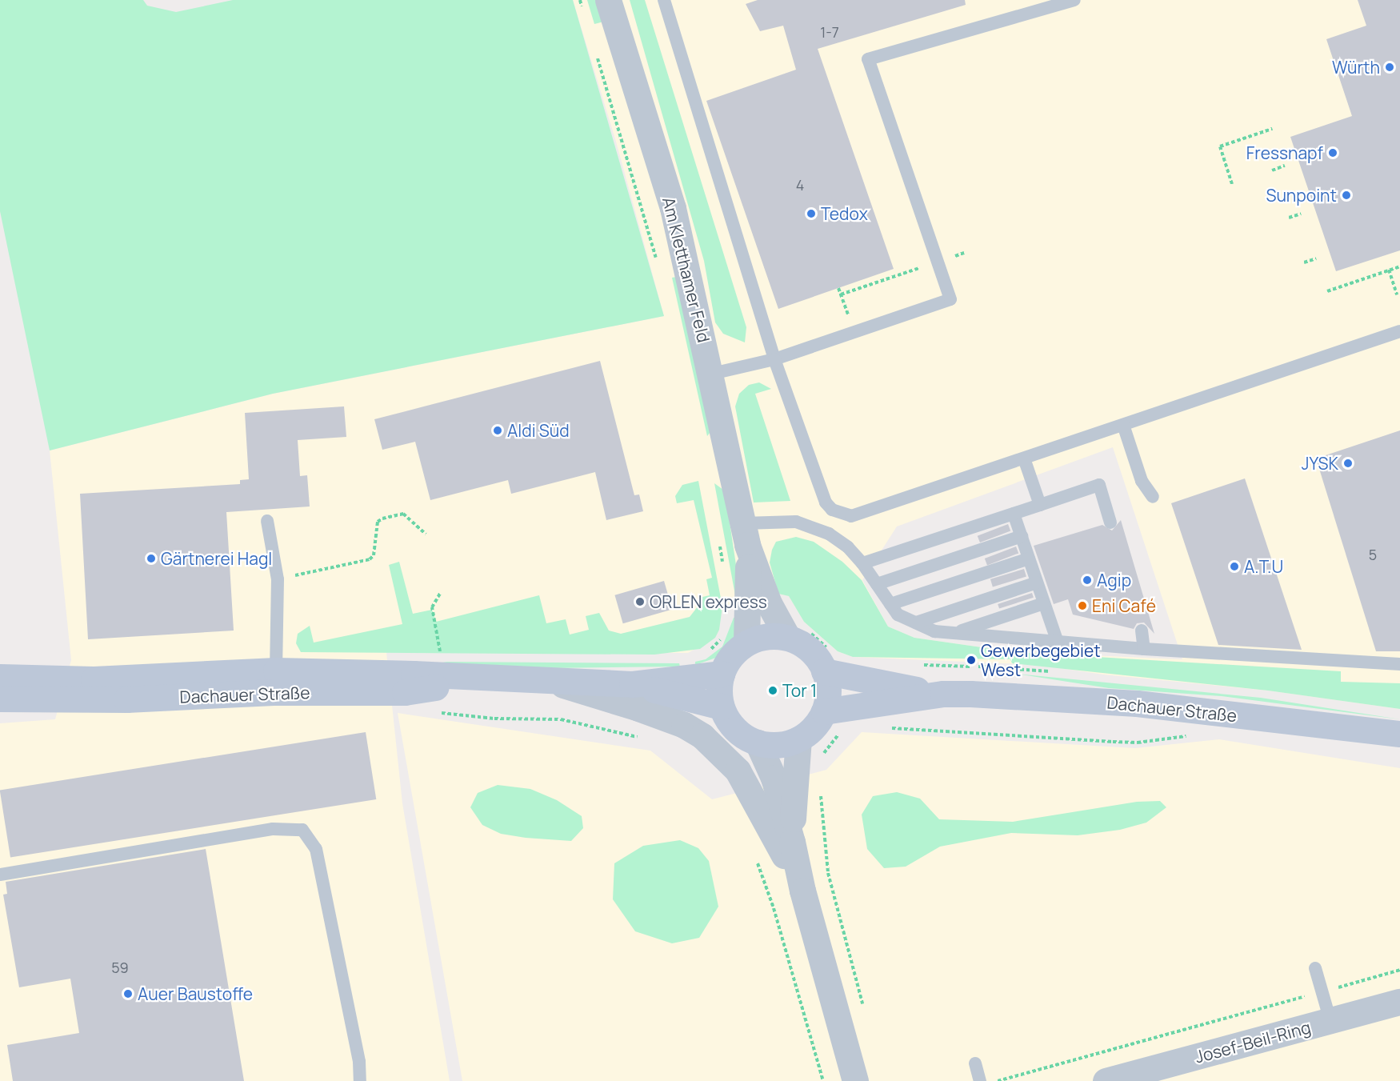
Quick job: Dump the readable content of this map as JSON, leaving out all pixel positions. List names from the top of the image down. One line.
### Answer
{"streets":{"street":["Am Kletthamer Feld","Dachauer Straße","Josef-Beil-Ring"]},"crossings":[["Am Kletthamer Feld","Dachauer Straße"]],"places":["Würth","Fressnapf","Sunpoint","Tedox","Aldi Süd","JYSK","Gärtnerei Hagl","A.T.U","Agip","ORLEN express","Eni Café","Gewerbegebiet West","Tor 1","Auer Baustoffe"],"house_numbers":["1-7","4","5","59"]}
